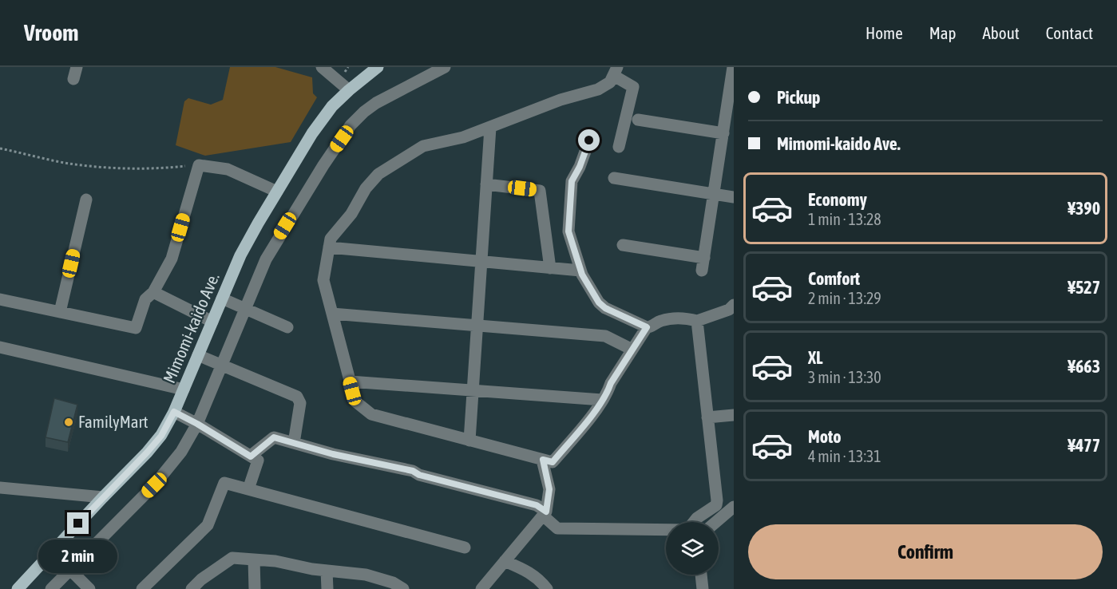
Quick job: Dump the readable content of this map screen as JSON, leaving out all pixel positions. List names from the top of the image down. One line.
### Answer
{"streets":{"main road":["Mimomi-kaido Ave."]},"places":["FamilyMart"],"page":{"header":"Vroom","nav":["Home","Map","About","Contact"],"banner":["Pickup","Mimomi-kaido Ave."],"list":[{"name":"Economy","note":"1 min · 13:28","value":"¥390"},{"name":"Comfort","note":"2 min · 13:29","value":"¥527"},{"name":"XL","note":"3 min · 13:30","value":"¥663"},{"name":"Moto","note":"4 min · 13:31","value":"¥477"}],"buttons":"Confirm","bubble":"2 min"}}
